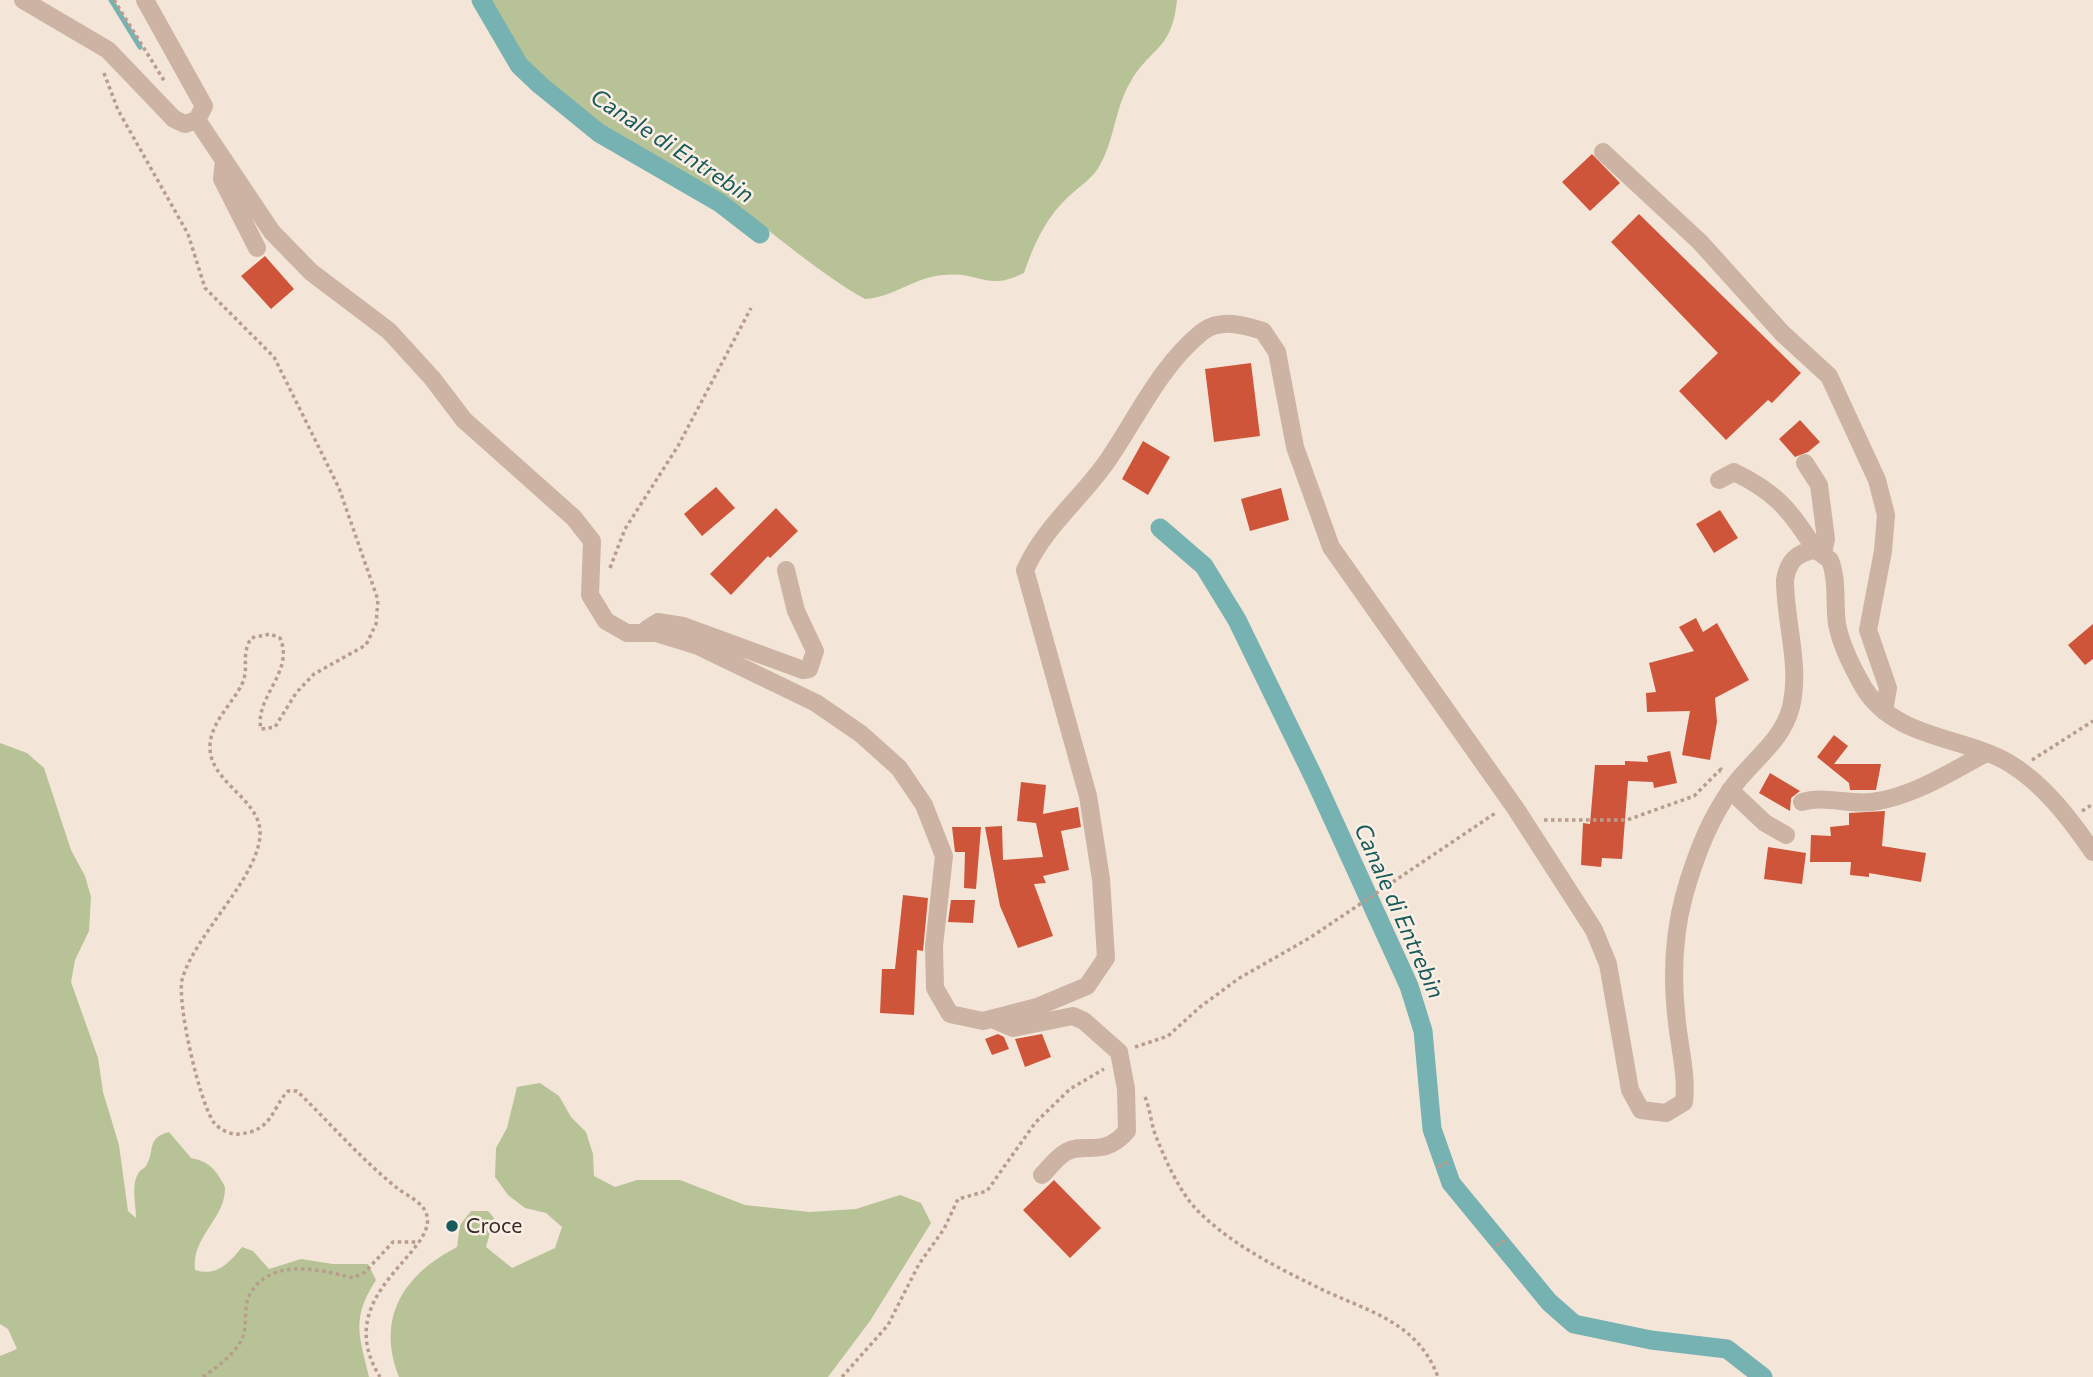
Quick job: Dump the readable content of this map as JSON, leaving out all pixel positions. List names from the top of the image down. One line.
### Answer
{"water":["Canale di Entrebin"],"places":["Croce"]}
